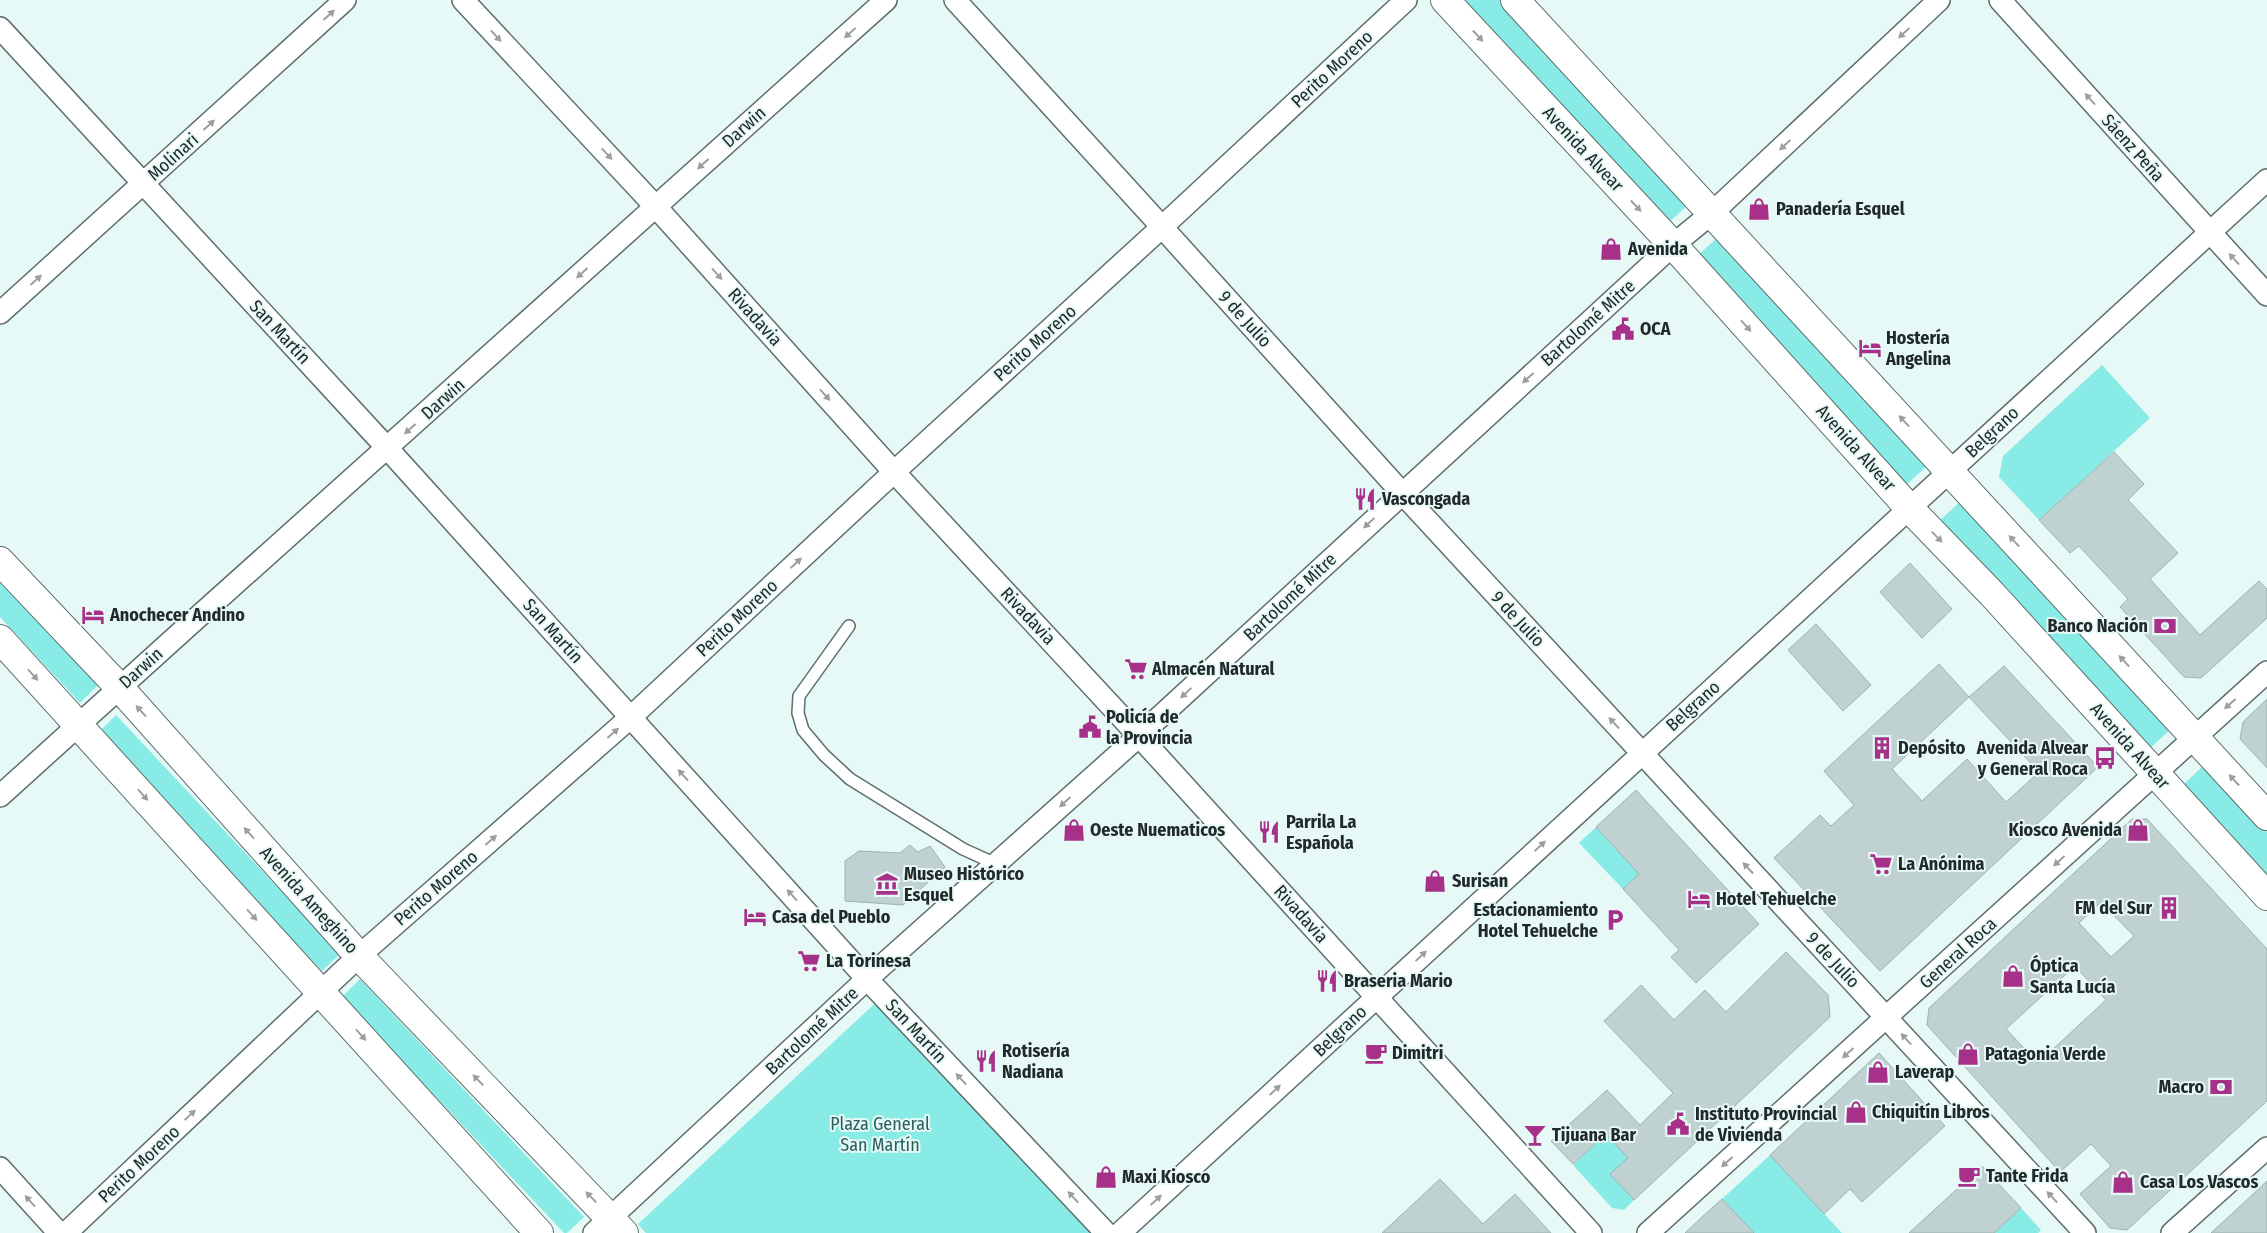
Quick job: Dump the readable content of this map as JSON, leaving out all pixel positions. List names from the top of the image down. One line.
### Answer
{"streets":{"main road":["Avenida Alvear","Avenida Ameghino"],"street":["Perito Moreno","Darwin","Sáenz Peña","Molinari","Rivadavia","9 de Julio","Bartolomé Mitre","San Martín","Belgrano","General Roca"]},"crossings":[["Perito Moreno","Rivadavia"],["Perito Moreno","9 de Julio"],["Perito Moreno","San Martín"],["Perito Moreno","Avenida Ameghino"],["Darwin","Rivadavia"],["Darwin","San Martín"],["Darwin","Avenida Ameghino"],["Sáenz Peña","Belgrano"],["Avenida Alvear","Bartolomé Mitre"],["Avenida Alvear","Belgrano"],["Avenida Alvear","General Roca"],["Molinari","San Martín"],["Rivadavia","Bartolomé Mitre"],["Rivadavia","Belgrano"],["9 de Julio","Bartolomé Mitre"],["9 de Julio","Belgrano"],["9 de Julio","General Roca"],["Bartolomé Mitre","San Martín"],["Bartolomé Mitre","Avenida Ameghino"]],"one_way":["Perito Moreno","Darwin","Sáenz Peña","Molinari","Rivadavia","9 de Julio","Bartolomé Mitre","San Martín","Belgrano","General Roca"],"parks":["Plaza General San Martín"],"places":{"shop":["Panadería Esquel","Avenida","Oeste Nuematicos","Kiosco Avenida","Surisan","Óptica Santa Lucía","Patagonia Verde","Laverap","Chiquitín Libros","Maxi Kiosco","Casa Los Vascos"],"public building":["OCA","Policía de la Provincia","Instituto Provincial de Vivienda"],"hotel":["Hostería Angelina","Anochecer Andino","Hotel Tehuelche","Casa del Pueblo"],"restaurant":["Vascongada","Parrila La Española","Braseria Mario","Rotisería Nadiana"],"bank":["Banco Nación","Macro"],"supermarket":["Almacén Natural","La Anónima","La Torinesa"],"building":["Depósito","FM del Sur"],"bus stop":["Avenida Alvear y General Roca"],"museum":["Museo Histórico Esquel"],"parking":["Estacionamiento Hotel Tehuelche"],"cafe":["Dimitri","Tante Frida"],"bar":["Tijuana Bar"]}}
